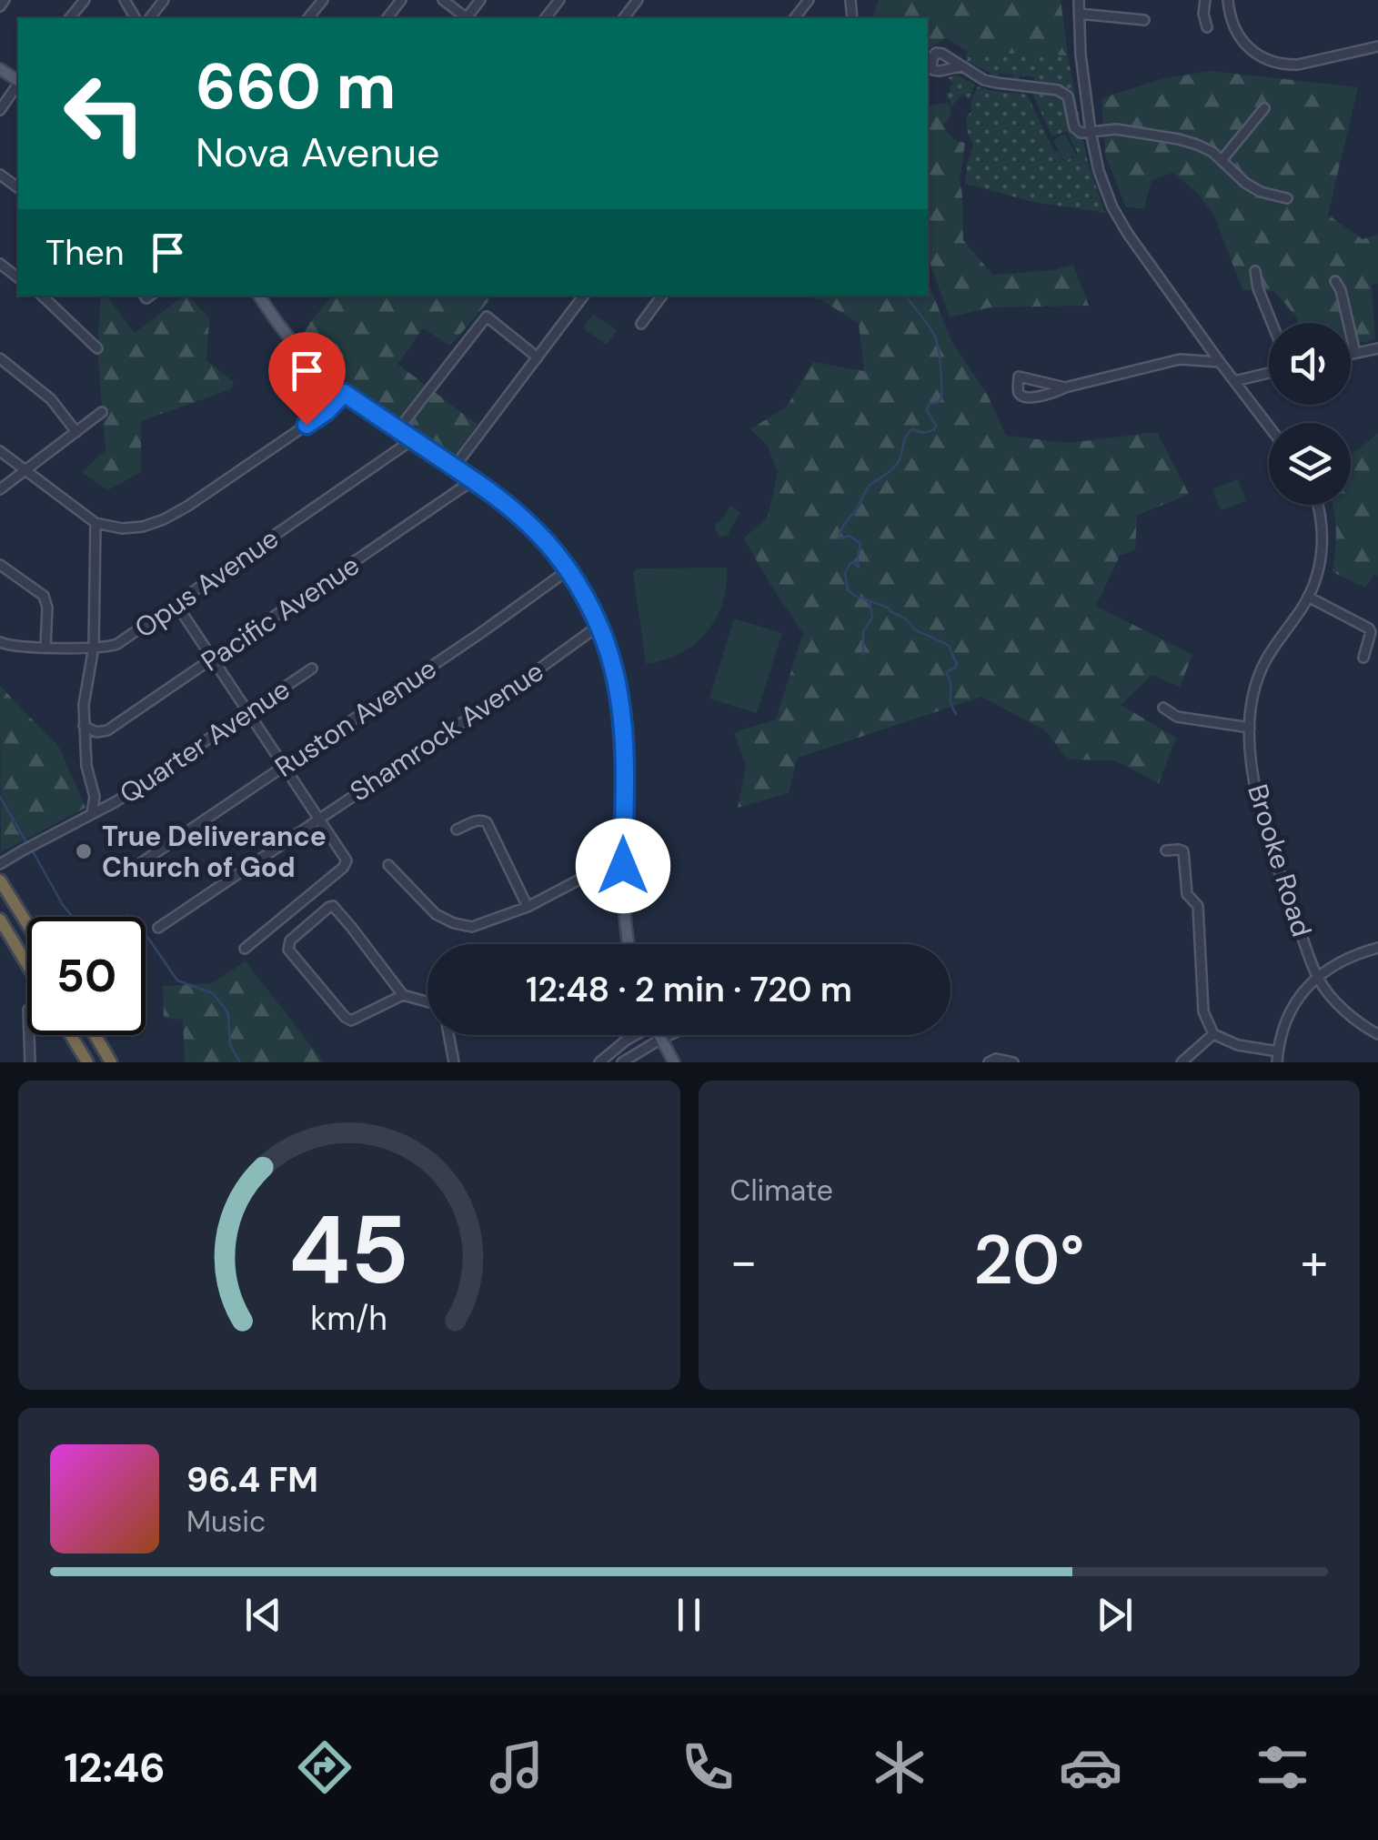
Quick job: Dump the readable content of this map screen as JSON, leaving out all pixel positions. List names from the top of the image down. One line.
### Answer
{"streets":{"street":["Opus Avenue","Pacific Avenue","Ruston Avenue","Shamrock Avenue","Quarter Avenue","Brooke Road"]},"places":["True Deliverance Church of God"],"page":{"turn":["660 m","Nova Avenue"],"then":"Then","limit":"50","trip":"12:48 · 2 min · 720 m","tile":"Climate","heat":["−","20°","+"],"song":["96.4 FM","Music"],"tabs":"12:46","gauge":["45","km/h"]}}
